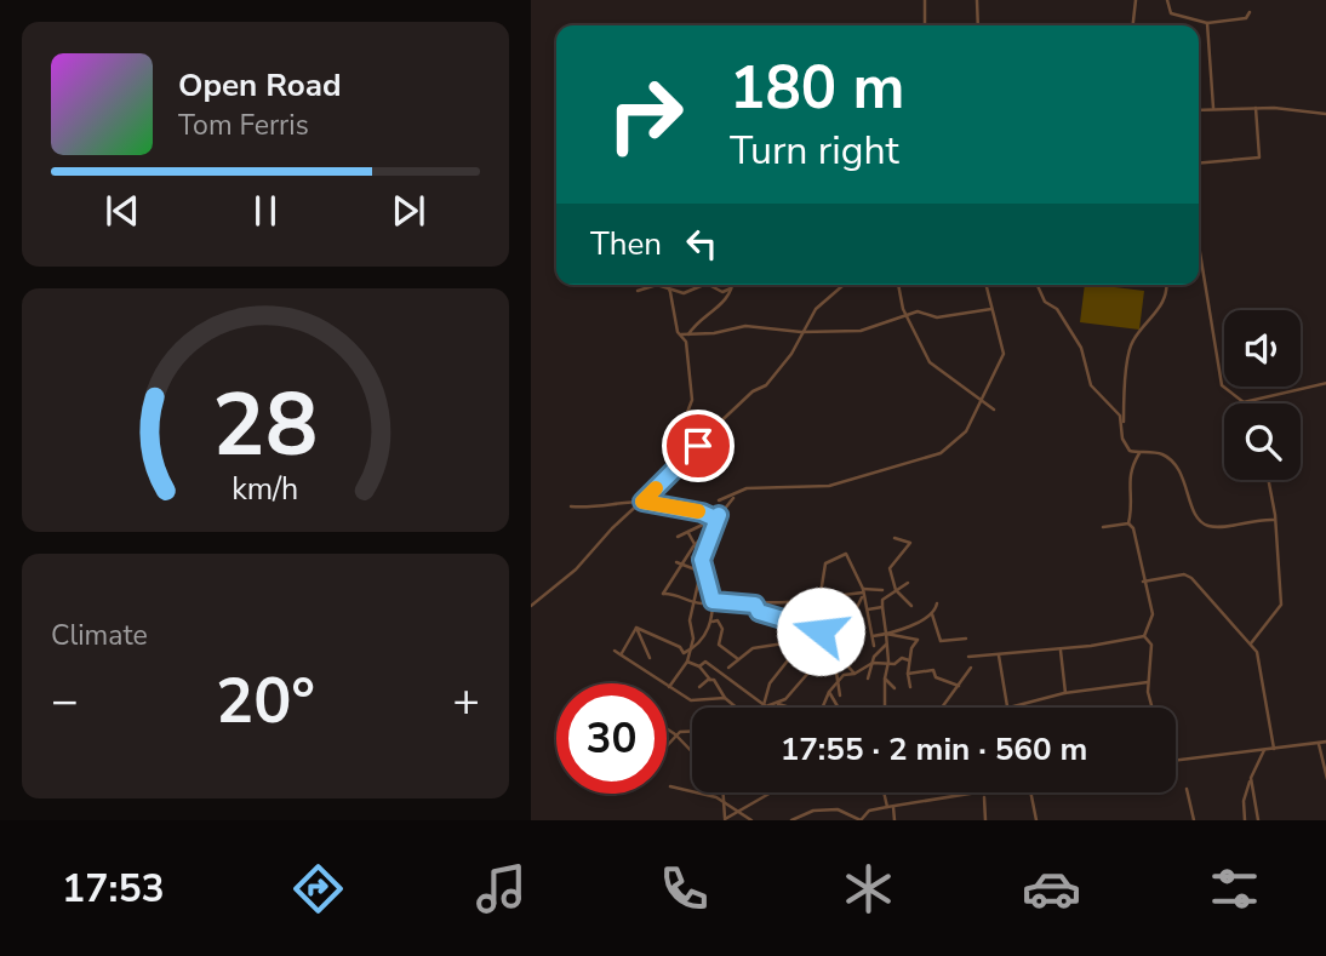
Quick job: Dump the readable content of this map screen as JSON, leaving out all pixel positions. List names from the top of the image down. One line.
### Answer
{"page":{"turn":["180 m","Turn right"],"song":["Open Road","Tom Ferris"],"then":"Then","tile":"Climate","heat":["−","20°","+"],"limit":"30","trip":"17:55 · 2 min · 560 m","tabs":"17:53","gauge":["28","km/h"]}}
